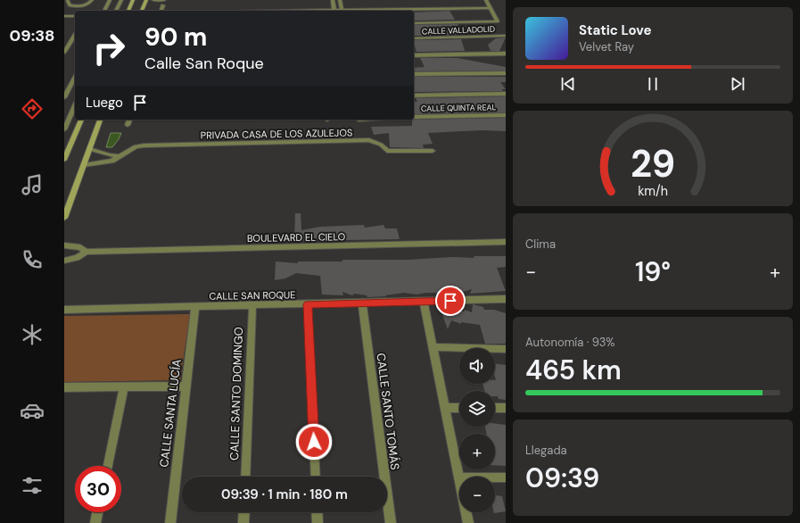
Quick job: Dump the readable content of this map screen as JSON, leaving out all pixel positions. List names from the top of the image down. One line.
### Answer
{"streets":{"street":["CALLE VALLADOLID","CALLE QUINTA REAL","PRIVADA CASA DE LOS AZULEJOS","BOULEVARD EL CIELO","CALLE SAN ROQUE","CALLE SANTO DOMINGO","CALLE SANTO TOMÁS","CALLE SANTA LUCÍA"]},"crossings":[["CALLE SAN ROQUE","CALLE SANTO DOMINGO"],["CALLE SAN ROQUE","CALLE SANTO TOMÁS"],["CALLE SAN ROQUE","CALLE SANTA LUCÍA"]],"page":{"tabs":"09:38","turn":["90 m","Calle San Roque"],"song":["Static Love","Velvet Ray"],"then":"Luego","tile":["Clima",["Autonomía · 93%","465 km"],["Llegada","09:39"]],"heat":["−","19°","+"],"map_buttons":["+","−"],"limit":"30","trip":"09:39 · 1 min · 180 m","gauge":["29","km/h"]}}
